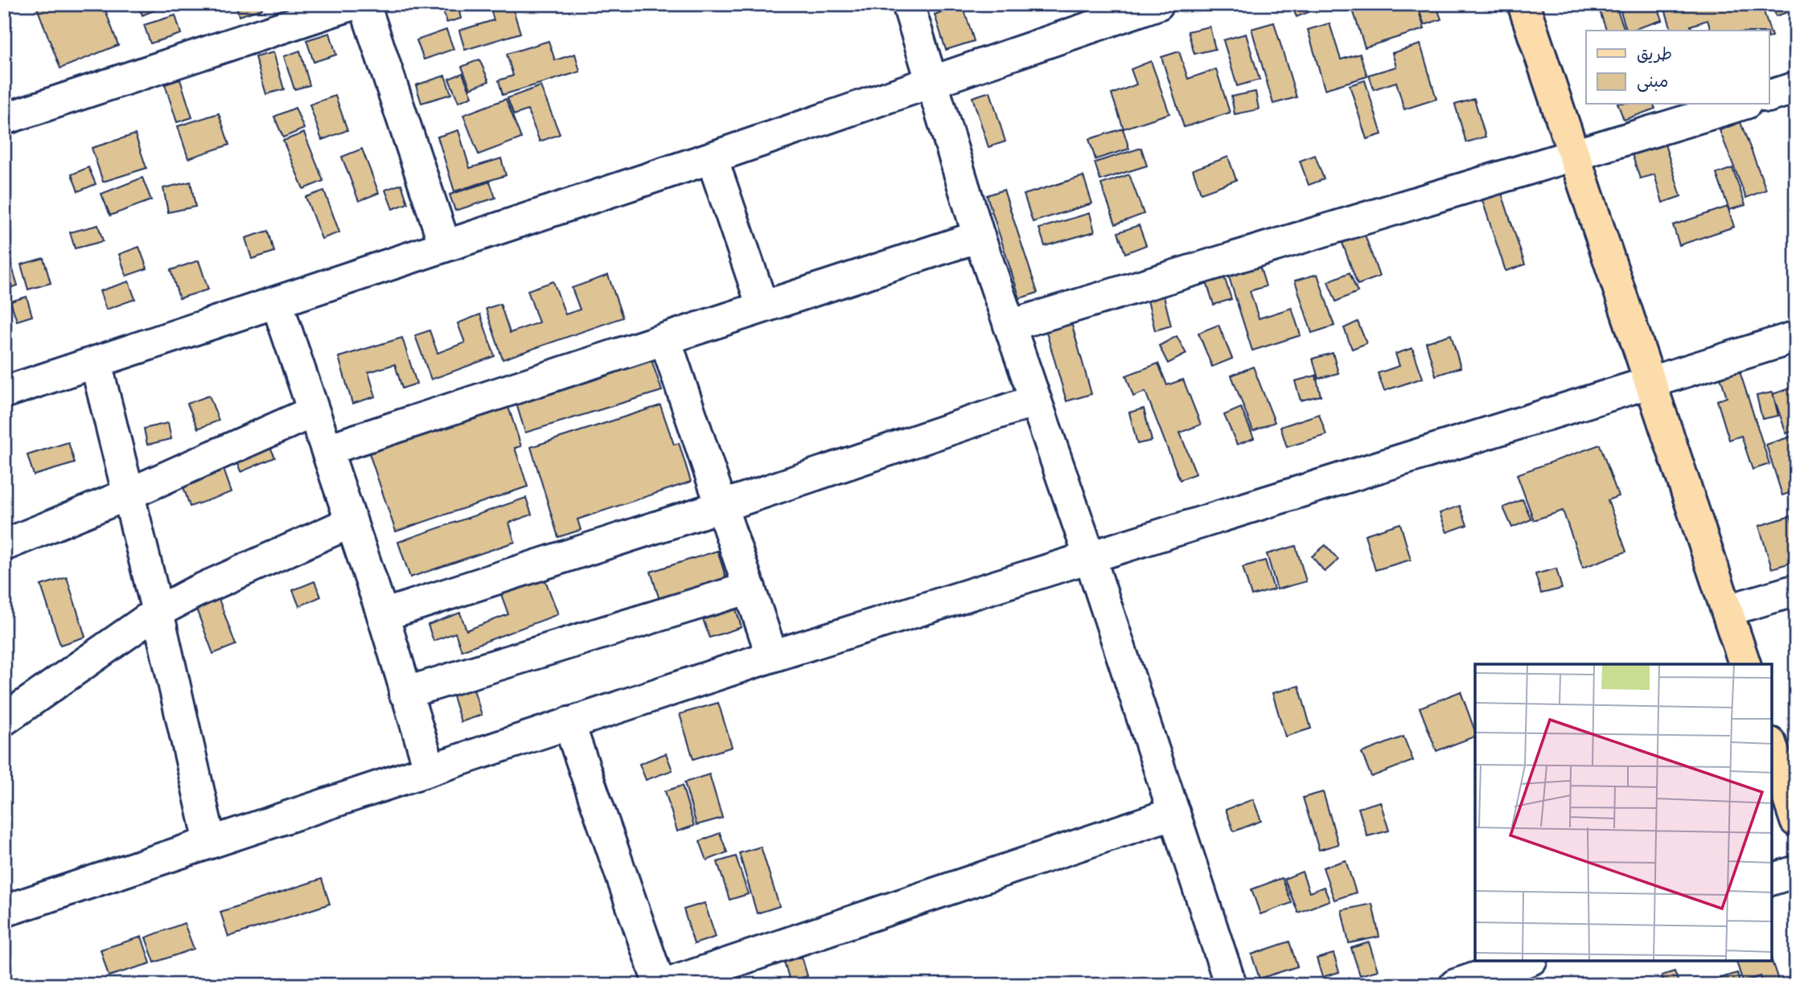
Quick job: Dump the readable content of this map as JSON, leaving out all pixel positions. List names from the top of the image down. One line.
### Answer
{"legend":["طريق","مبنى"]}
